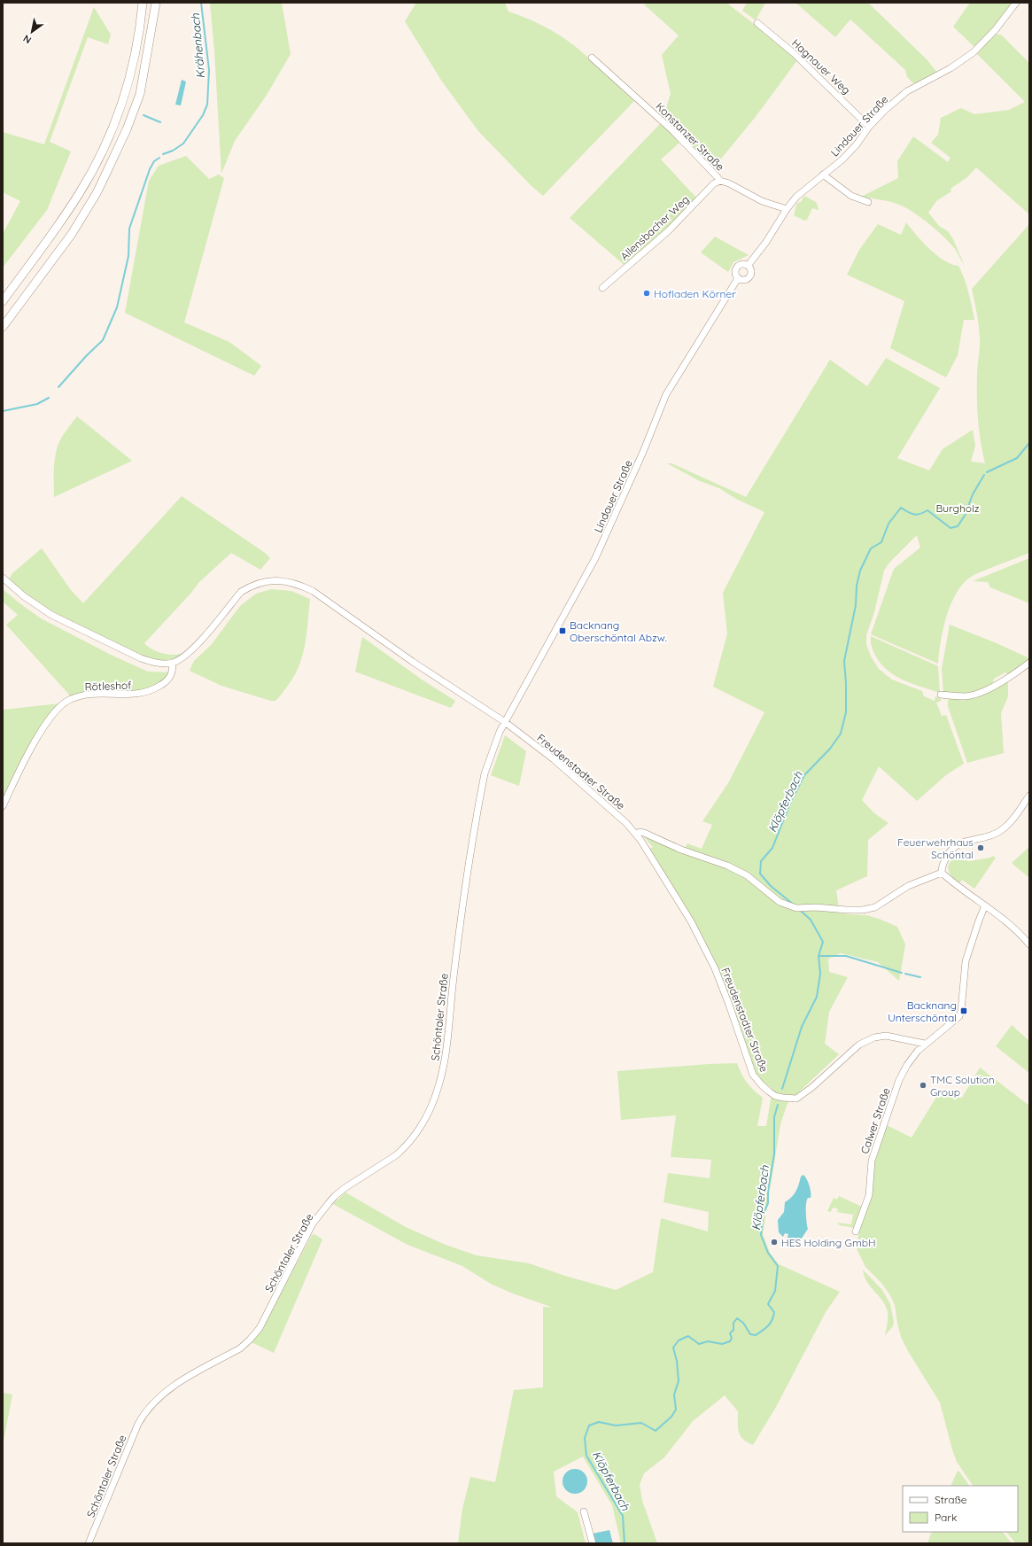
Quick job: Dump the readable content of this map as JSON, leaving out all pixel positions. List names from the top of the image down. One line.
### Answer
{"streets":{"street":["Hagnauer Weg","Lindauer Straße","Konstanzer Straße","Allensbacher Weg","Rötleshof","Freudenstadter Straße","Schöntaler Straße","Calwer Straße"]},"crossings":[["Hagnauer Weg","Lindauer Straße"],["Lindauer Straße","Konstanzer Straße"],["Lindauer Straße","Freudenstadter Straße"],["Lindauer Straße","Schöntaler Straße"],["Konstanzer Straße","Allensbacher Weg"],["Rötleshof","Freudenstadter Straße"],["Freudenstadter Straße","Schöntaler Straße"],["Freudenstadter Straße","Calwer Straße"]],"water":["Krähenbach","Klöpferbach"],"parks":["Burgholz"],"places":{"other":["Hofladen Körner","Feuerwehrhaus Schöntal","TMC Solution Group","HES Holding GmbH"],"transit":["Backnang Oberschöntal Abzw.","Backnang Unterschöntal"]},"legend":["Straße","Park"],"north":"bottom left"}
